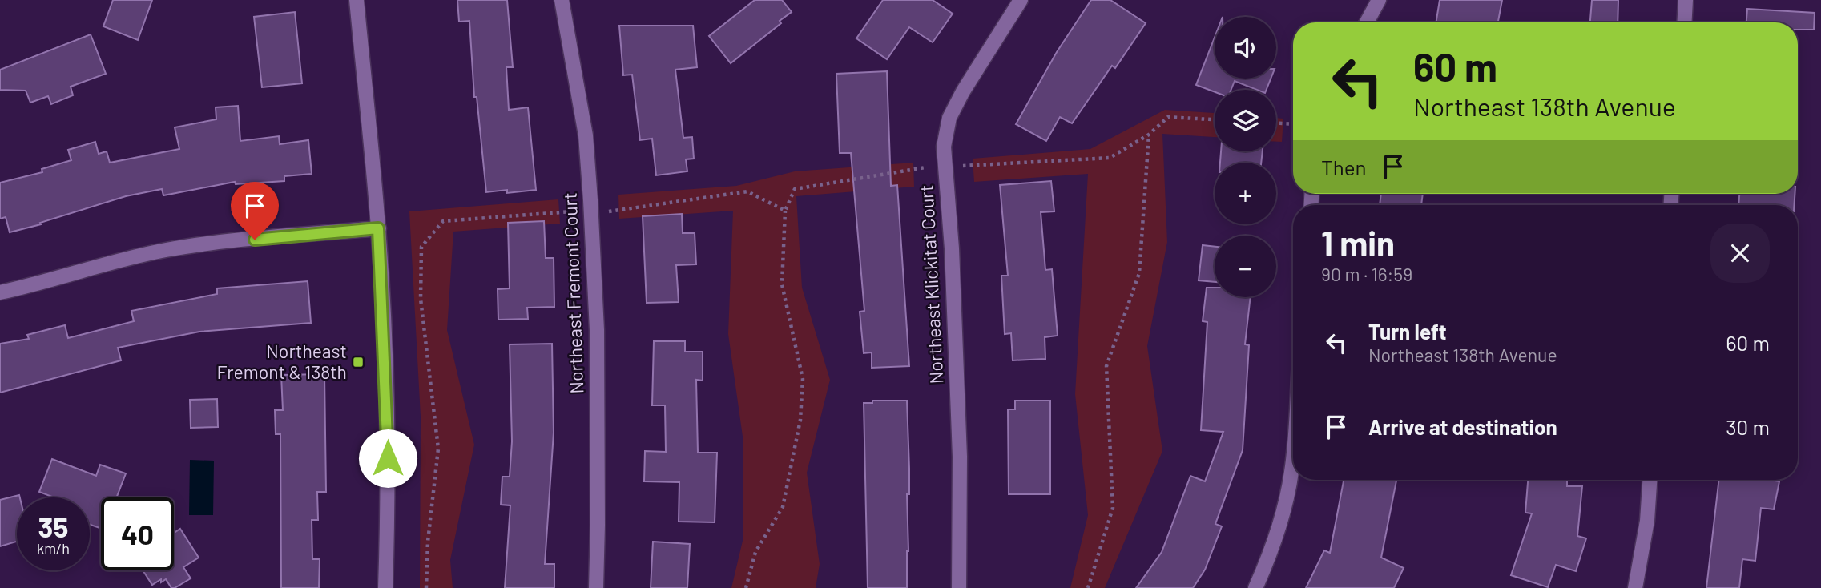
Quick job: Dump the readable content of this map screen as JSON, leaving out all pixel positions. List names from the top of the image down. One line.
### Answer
{"streets":{"street":["Northeast Klickitat Court","Northeast Fremont Court"]},"places":{"transit":["Northeast Fremont & 138th"]},"page":{"map_buttons":["+","−"],"turn":["60 m","Northeast 138th Avenue"],"then":"Then","heading":["1 min","90 m · 16:59"],"list":[{"name":"Turn left","note":"Northeast 138th Avenue","value":"60 m"},{"name":"Arrive at destination","value":"30 m"}],"speed":"35 km/h","limit":"40"}}
